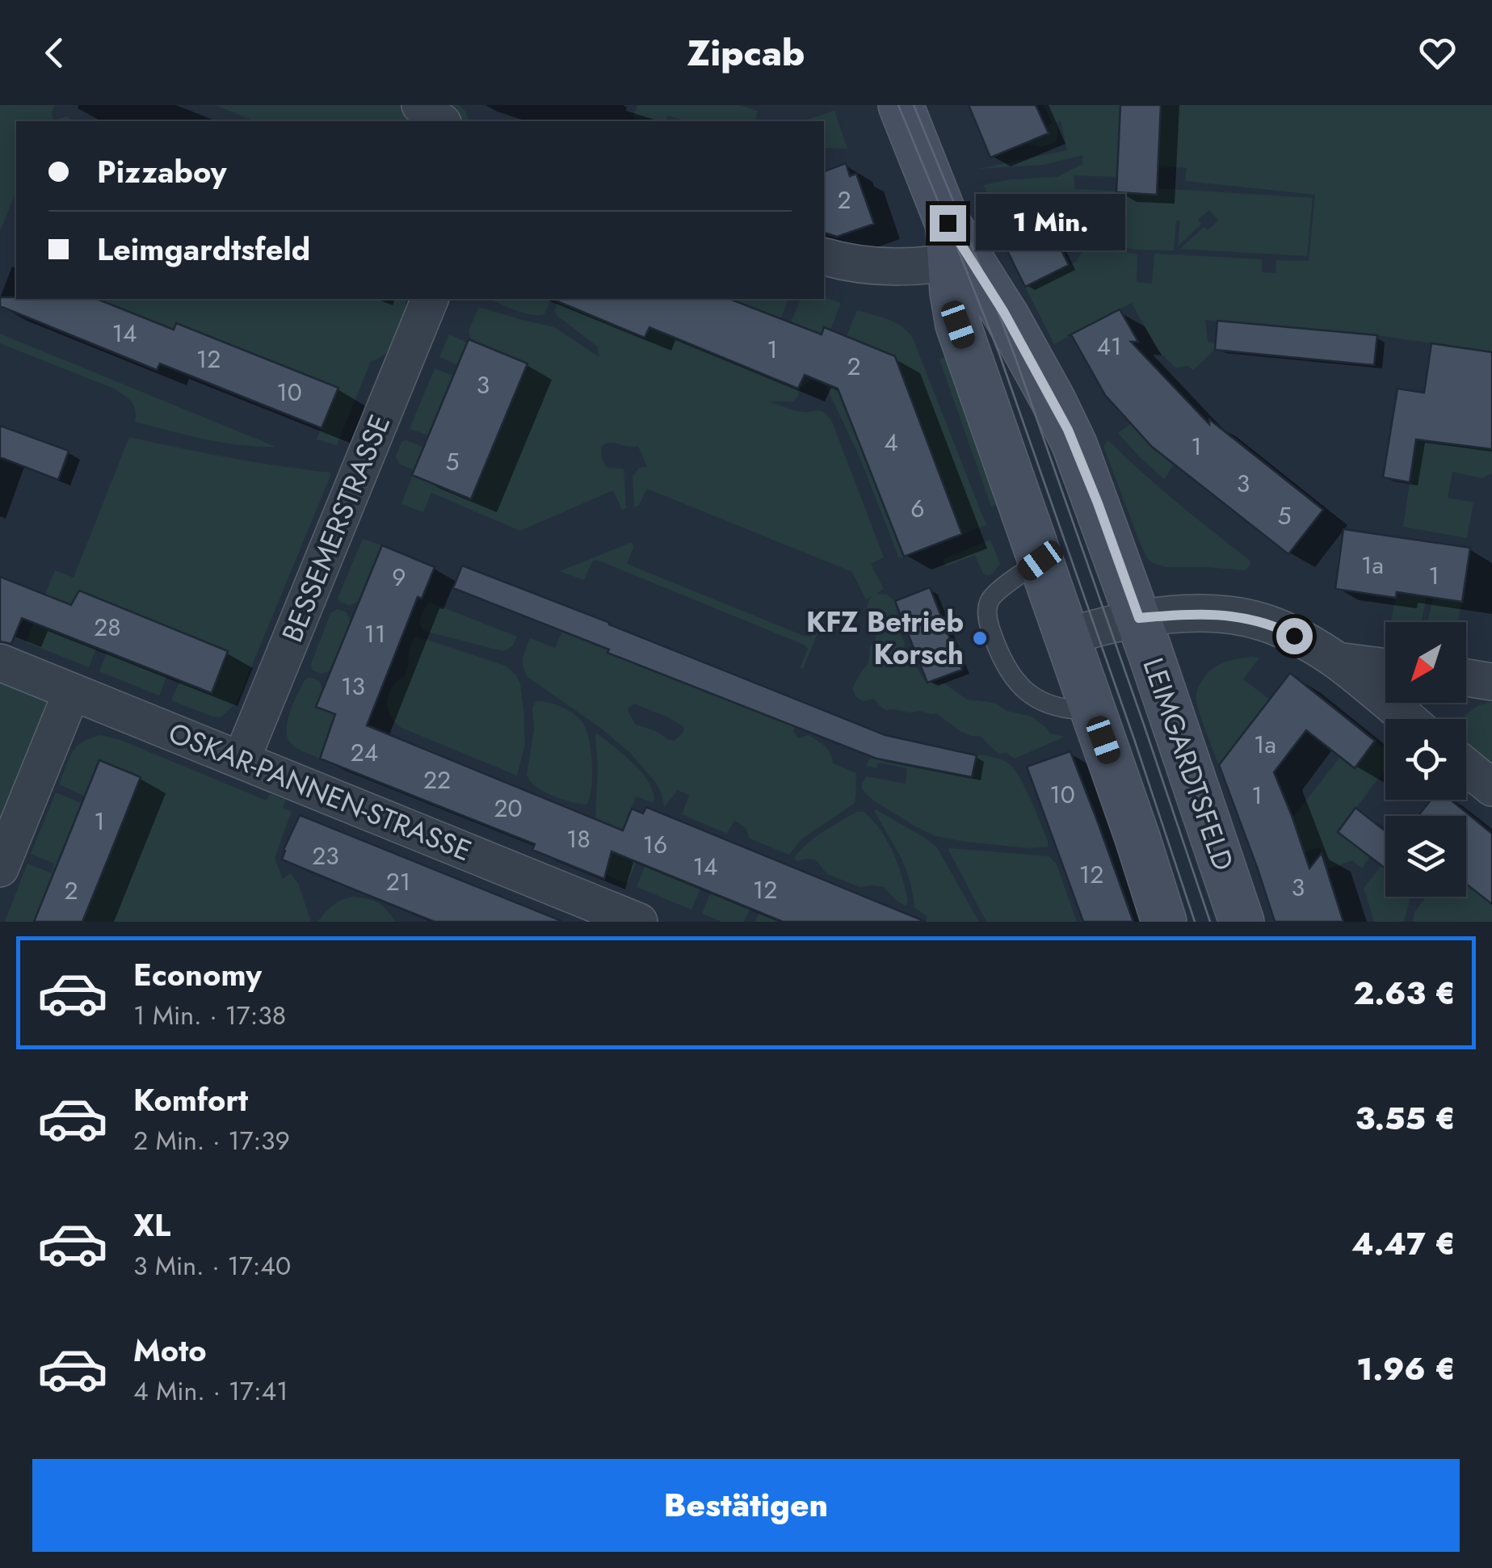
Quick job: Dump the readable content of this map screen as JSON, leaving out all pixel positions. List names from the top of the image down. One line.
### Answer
{"streets":{"main road":["LEIMGARDTSFELD"],"street":["BESSEMERSTRASSE","OSKAR-PANNEN-STRASSE"]},"crossings":[["BESSEMERSTRASSE","OSKAR-PANNEN-STRASSE"]],"places":["KFZ Betrieb Korsch"],"house_numbers":["2","14","41","1","12","2","3","10","4","1","5","3","6","5","1a","1","9","28","11","13","1a","24","22","10","1","20","1","18","16","23","14","12","21","3","12","2"],"north":"bottom left","page":{"header":"Zipcab","banner":["Pizzaboy","Leimgardtsfeld"],"bubble":"1 Min.","list":[{"name":"Economy","note":"1 Min. · 17:38","value":"2.63 €"},{"name":"Komfort","note":"2 Min. · 17:39","value":"3.55 €"},{"name":"XL","note":"3 Min. · 17:40","value":"4.47 €"},{"name":"Moto","note":"4 Min. · 17:41","value":"1.96 €"}],"buttons":"Bestätigen"}}
